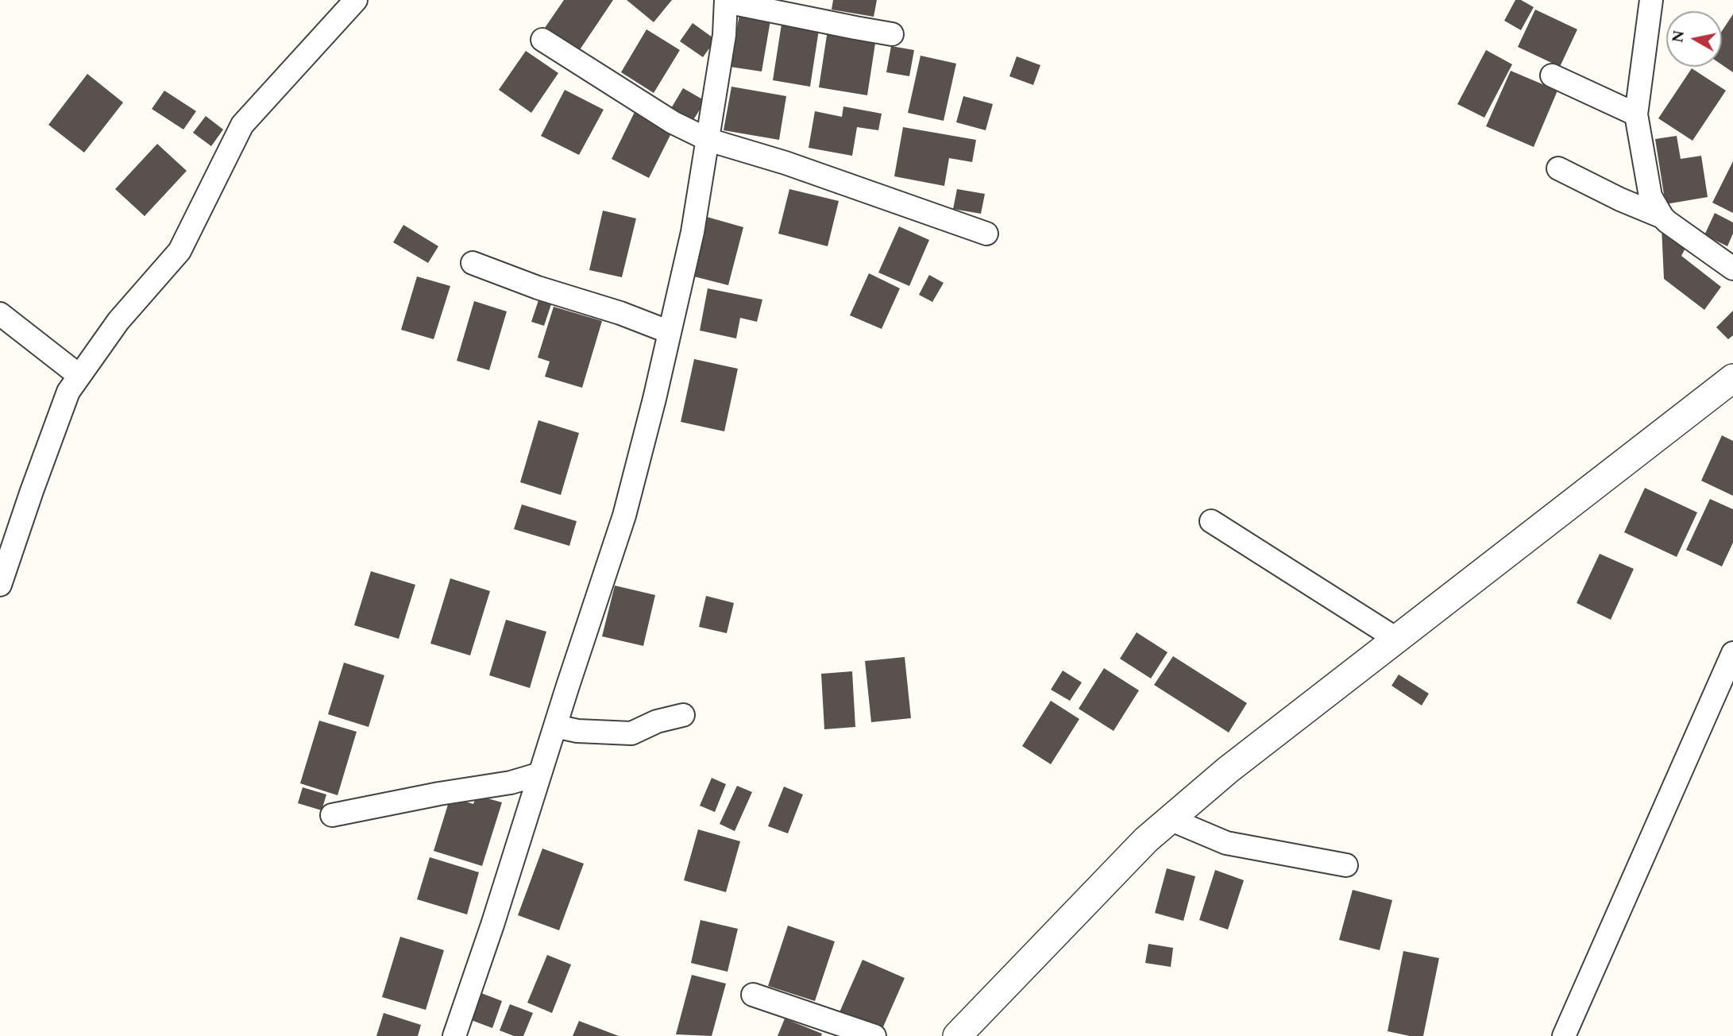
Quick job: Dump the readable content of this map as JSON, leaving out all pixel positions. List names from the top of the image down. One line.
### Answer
{"north":"left"}
